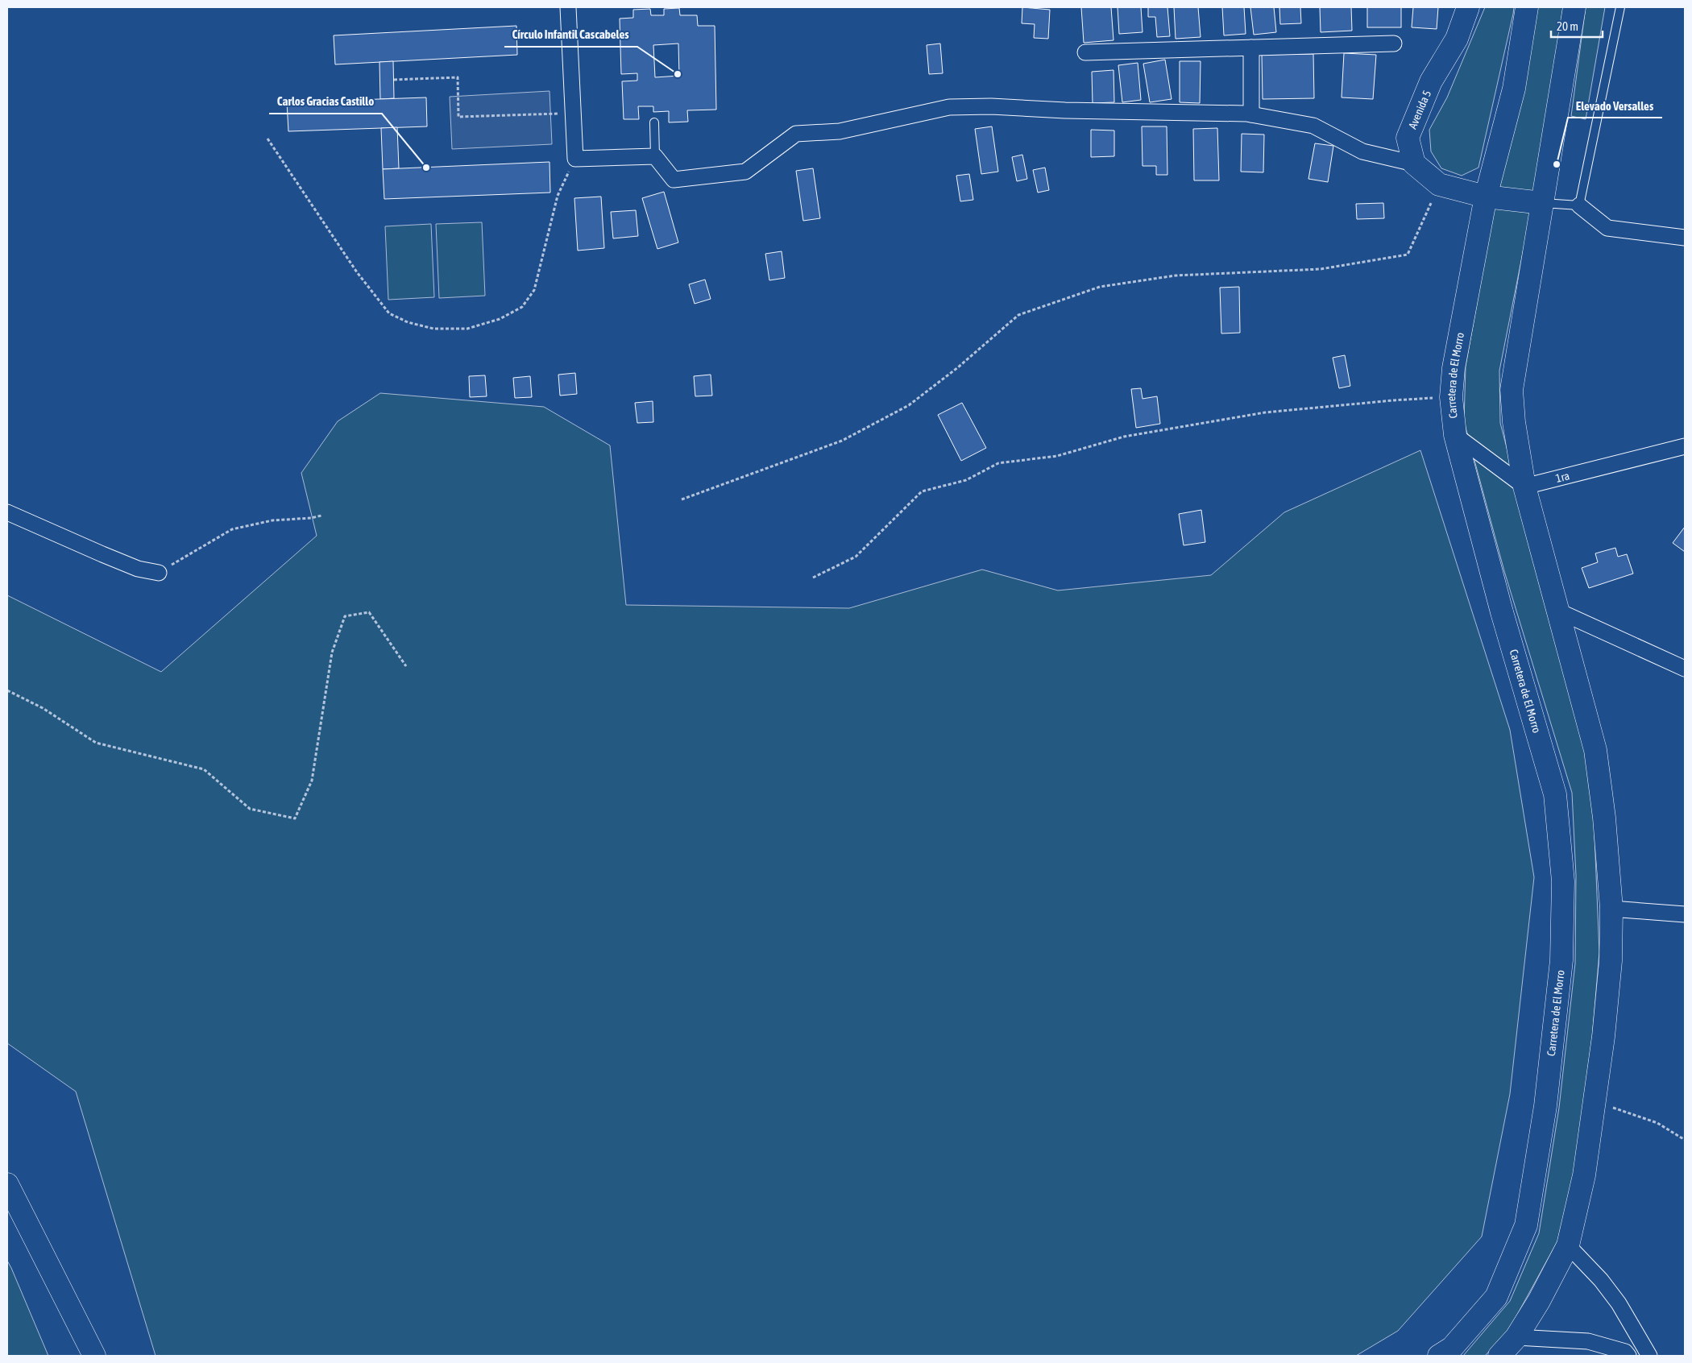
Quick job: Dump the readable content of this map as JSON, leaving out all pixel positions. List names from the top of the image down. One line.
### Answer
{"streets":{"main road":["Avenida 5","Carretera de El Morro"],"street":["1ra"]},"places":["Círculo Infantil Cascabeles","Elevado Versalles","Carlos Gracias Castillo"],"scale_bar":"20 m"}
